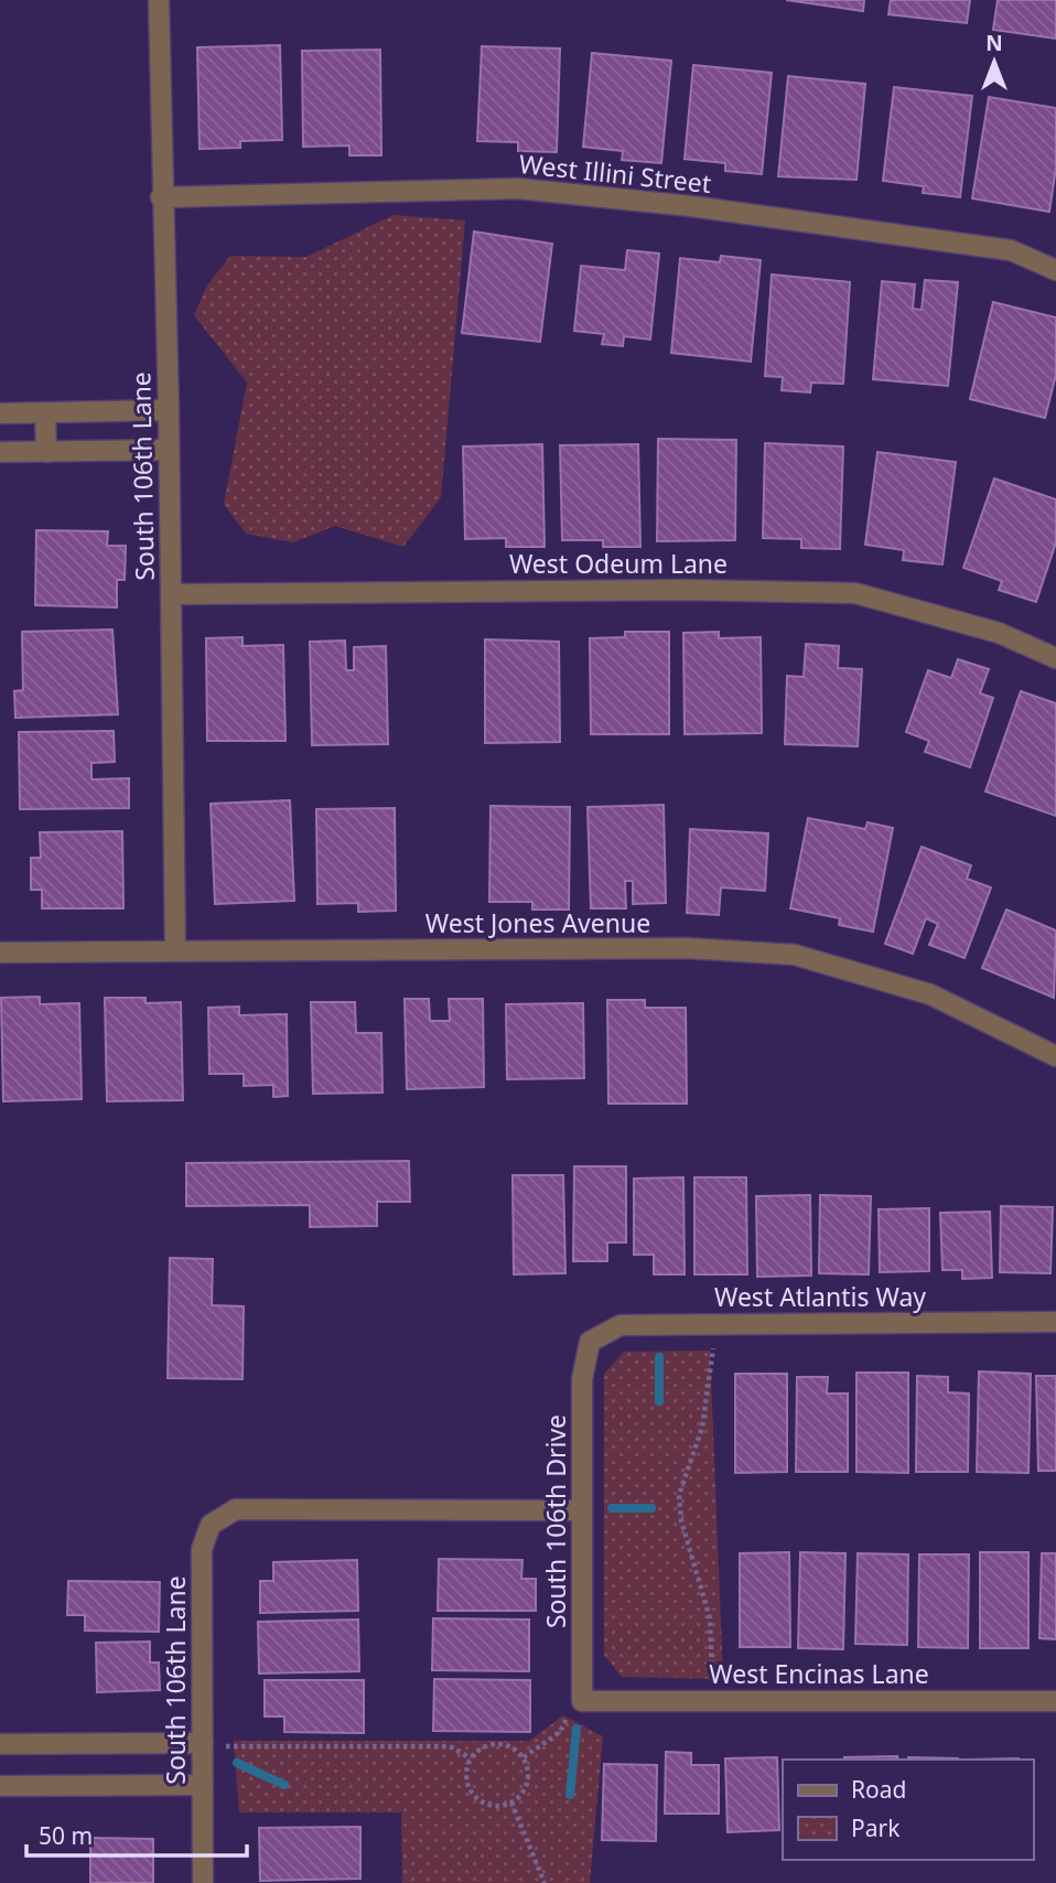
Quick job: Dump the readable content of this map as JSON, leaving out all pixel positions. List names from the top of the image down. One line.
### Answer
{"streets":{"street":["West Illini Street","South 106th Lane","West Odeum Lane","West Jones Avenue","West Atlantis Way","South 106th Drive","West Encinas Lane"]},"crossings":[["West Illini Street","South 106th Lane"],["South 106th Lane","West Odeum Lane"],["South 106th Lane","West Jones Avenue"],["South 106th Lane","South 106th Drive"],["West Atlantis Way","South 106th Drive"],["South 106th Drive","West Encinas Lane"]],"legend":["Road","Park"],"scale_bar":"50 m","north":"top"}
